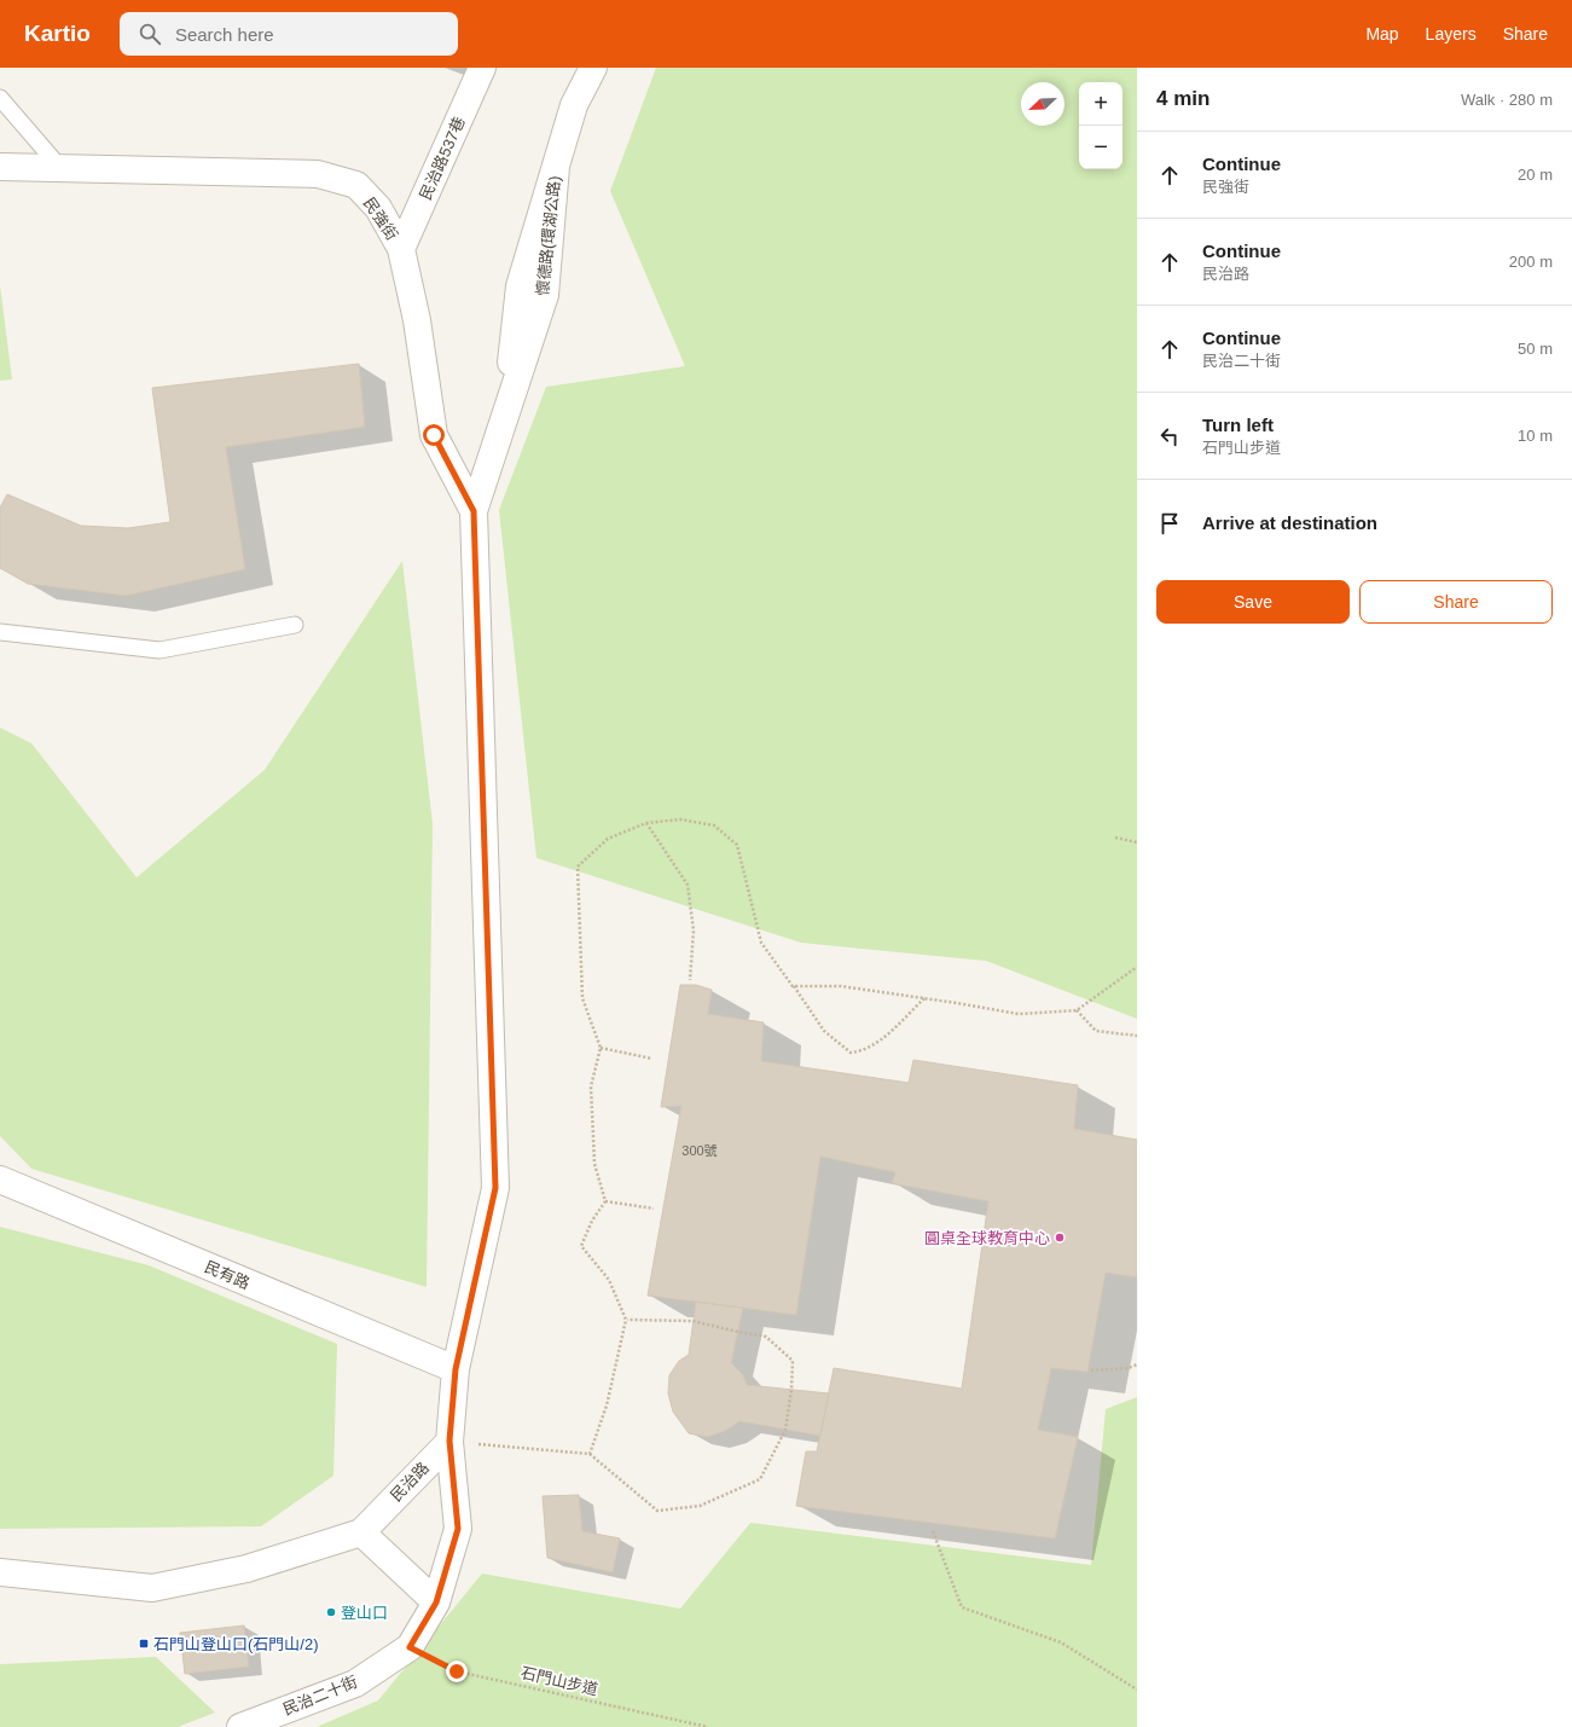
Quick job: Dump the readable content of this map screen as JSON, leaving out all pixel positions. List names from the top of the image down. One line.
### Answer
{"streets":{"street":["民治路537巷","民強街","懷德路(環湖公路)","民有路","民治路","民治二十街"],"path":["石門山步道"]},"crossings":[["民治路537巷","民強街"],["民強街","懷德路(環湖公路)"],["民治路","民治二十街"],["石門山步道","民治二十街"]],"places":{"other":["圓桌全球教育中心","登山口"],"transit":["石門山登山口(石門山/2)"]},"house_numbers":["300號"],"north":"bottom left","page":{"header":"Kartio","search":"Search here","nav":["Map","Layers","Share"],"heading":["4 min","Walk · 280 m"],"map_buttons":["+","−"],"list":[["Continue","民強街","20 m"],["Continue","民治路","200 m"],["Continue","民治二十街","50 m"],["Turn left","石門山步道","10 m"],"Arrive at destination"],"buttons":["Save","Share"]}}
